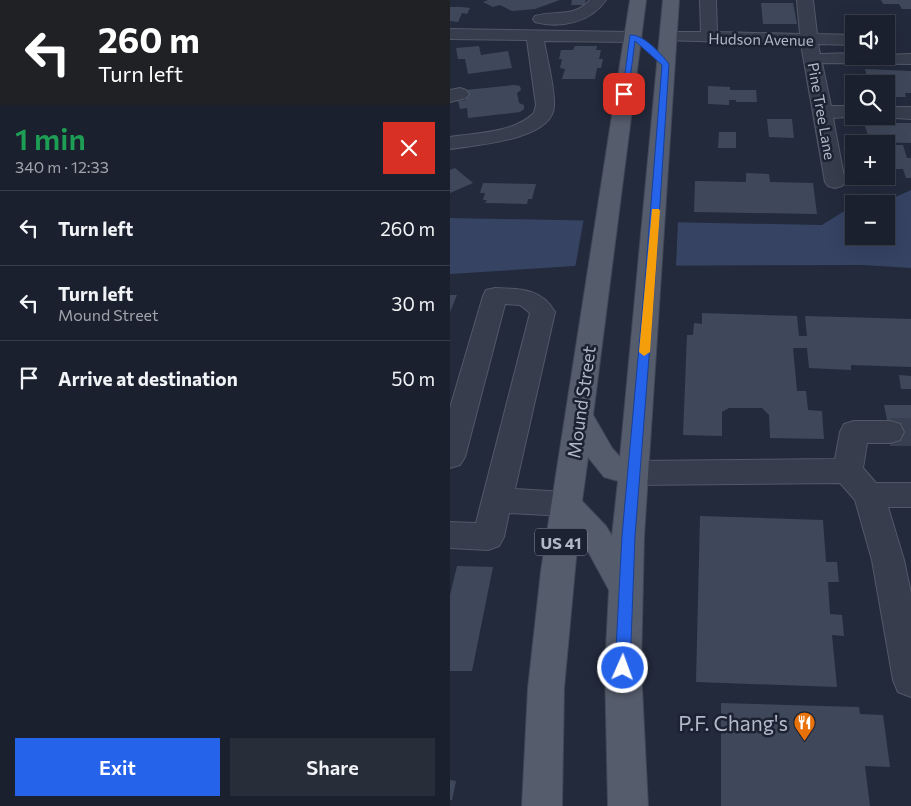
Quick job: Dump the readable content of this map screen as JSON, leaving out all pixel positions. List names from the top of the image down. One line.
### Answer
{"streets":{"main road":["Mound Street","US 41"],"street":["Hudson Avenue","Pine Tree Lane"]},"crossings":[["Hudson Avenue","Pine Tree Lane"]],"places":{"restaurant":["P.F. Chang's"]},"page":{"turn":["260 m","Turn left"],"map_buttons":["+","−"],"heading":["1 min","340 m · 12:33"],"list":[{"name":"Turn left","value":"260 m"},{"name":"Turn left","note":"Mound Street","value":"30 m"},{"name":"Arrive at destination","value":"50 m"}],"buttons":["Exit","Share"]}}
